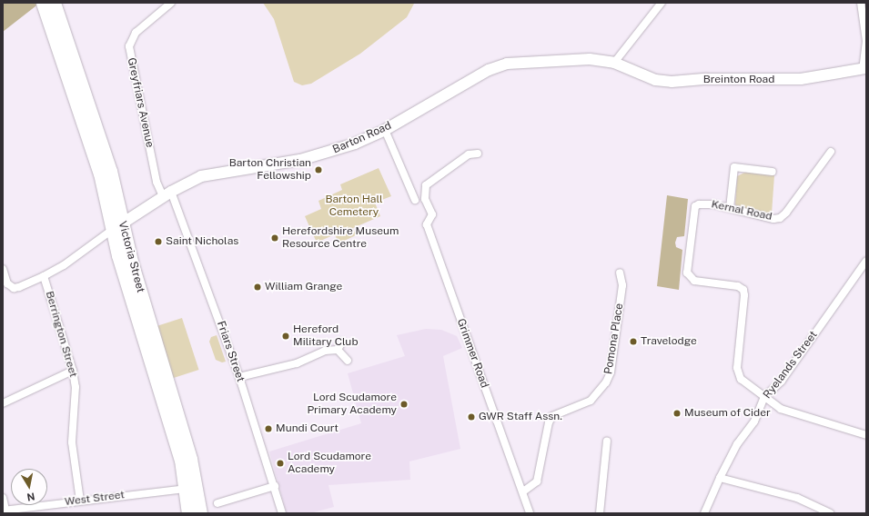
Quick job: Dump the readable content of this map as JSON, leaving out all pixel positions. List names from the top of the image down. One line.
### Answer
{"streets":{"highway":["Victoria Street"],"street":["Breinton Road","Greyfriars Avenue","Barton Road","Kernal Road","Berrington Street","Pomona Place","Friars Street","Grimmer Road","Ryelands Street","West Street"]},"crossings":[["Breinton Road","Barton Road"],["Greyfriars Avenue","Barton Road"],["Greyfriars Avenue","Friars Street"],["Barton Road","Victoria Street"],["Barton Road","Friars Street"],["Kernal Road","Ryelands Street"],["Victoria Street","West Street"],["Berrington Street","West Street"],["Pomona Place","Grimmer Road"]],"parks":["Barton Hall Cemetery"],"places":["Barton Christian Fellowship","Herefordshire Museum Resource Centre","Saint Nicholas","William Grange","Hereford Military Club","Travelodge","Lord Scudamore Primary Academy","Museum of Cider","GWR Staff Assn.","Mundi Court","Lord Scudamore Academy"],"north":"bottom"}
